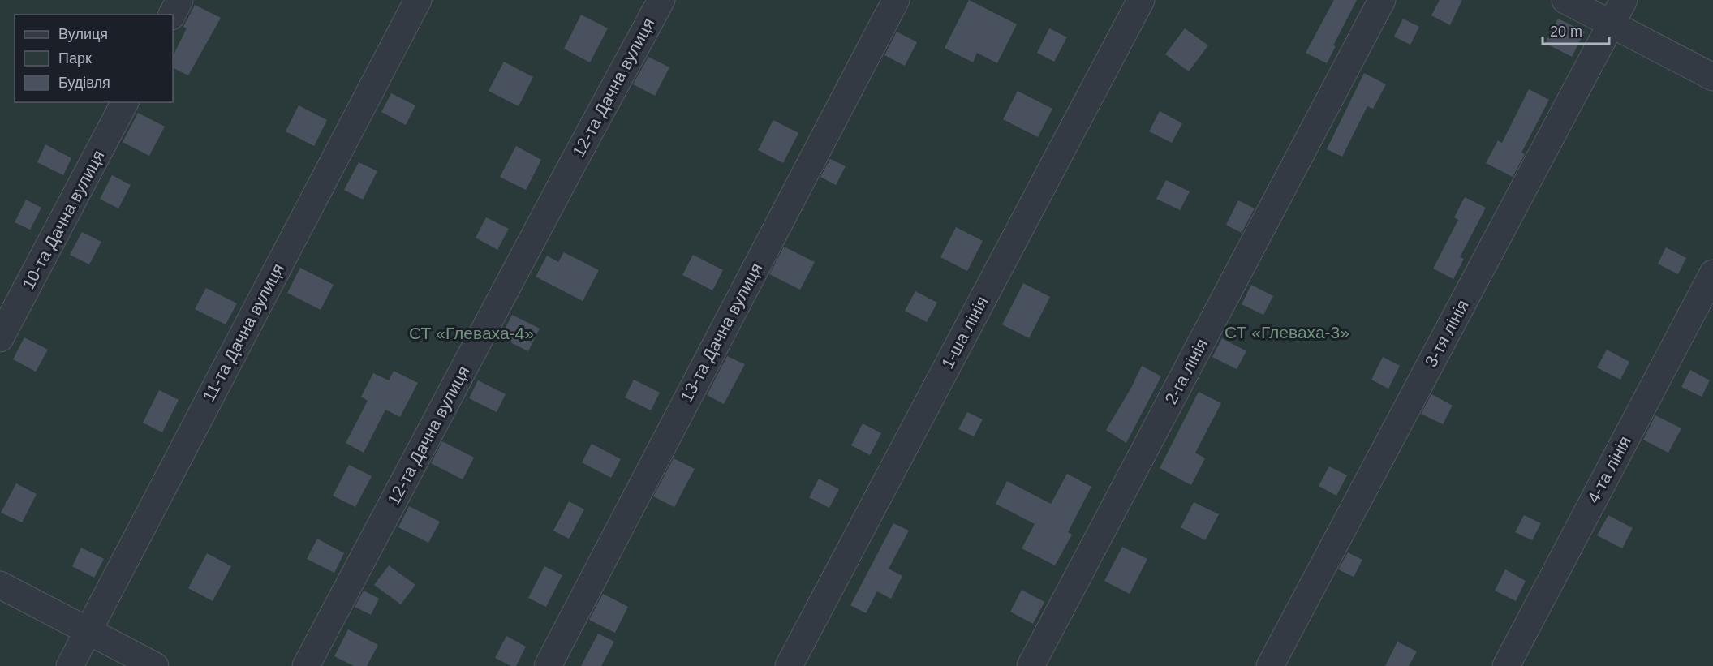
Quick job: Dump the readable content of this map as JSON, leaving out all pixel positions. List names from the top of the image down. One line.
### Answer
{"streets":{"street":["12-та Дачна вулиця","10-та Дачна вулиця","11-та Дачна вулиця","13-та Дачна вулиця","1-ша лінія","3-тя лінія","2-га лінія","4-та лінія"]},"parks":["СТ «Глеваха-3»","СТ «Глеваха-4»"],"legend":["Вулиця","Парк","Будівля"],"scale_bar":"20 m"}
